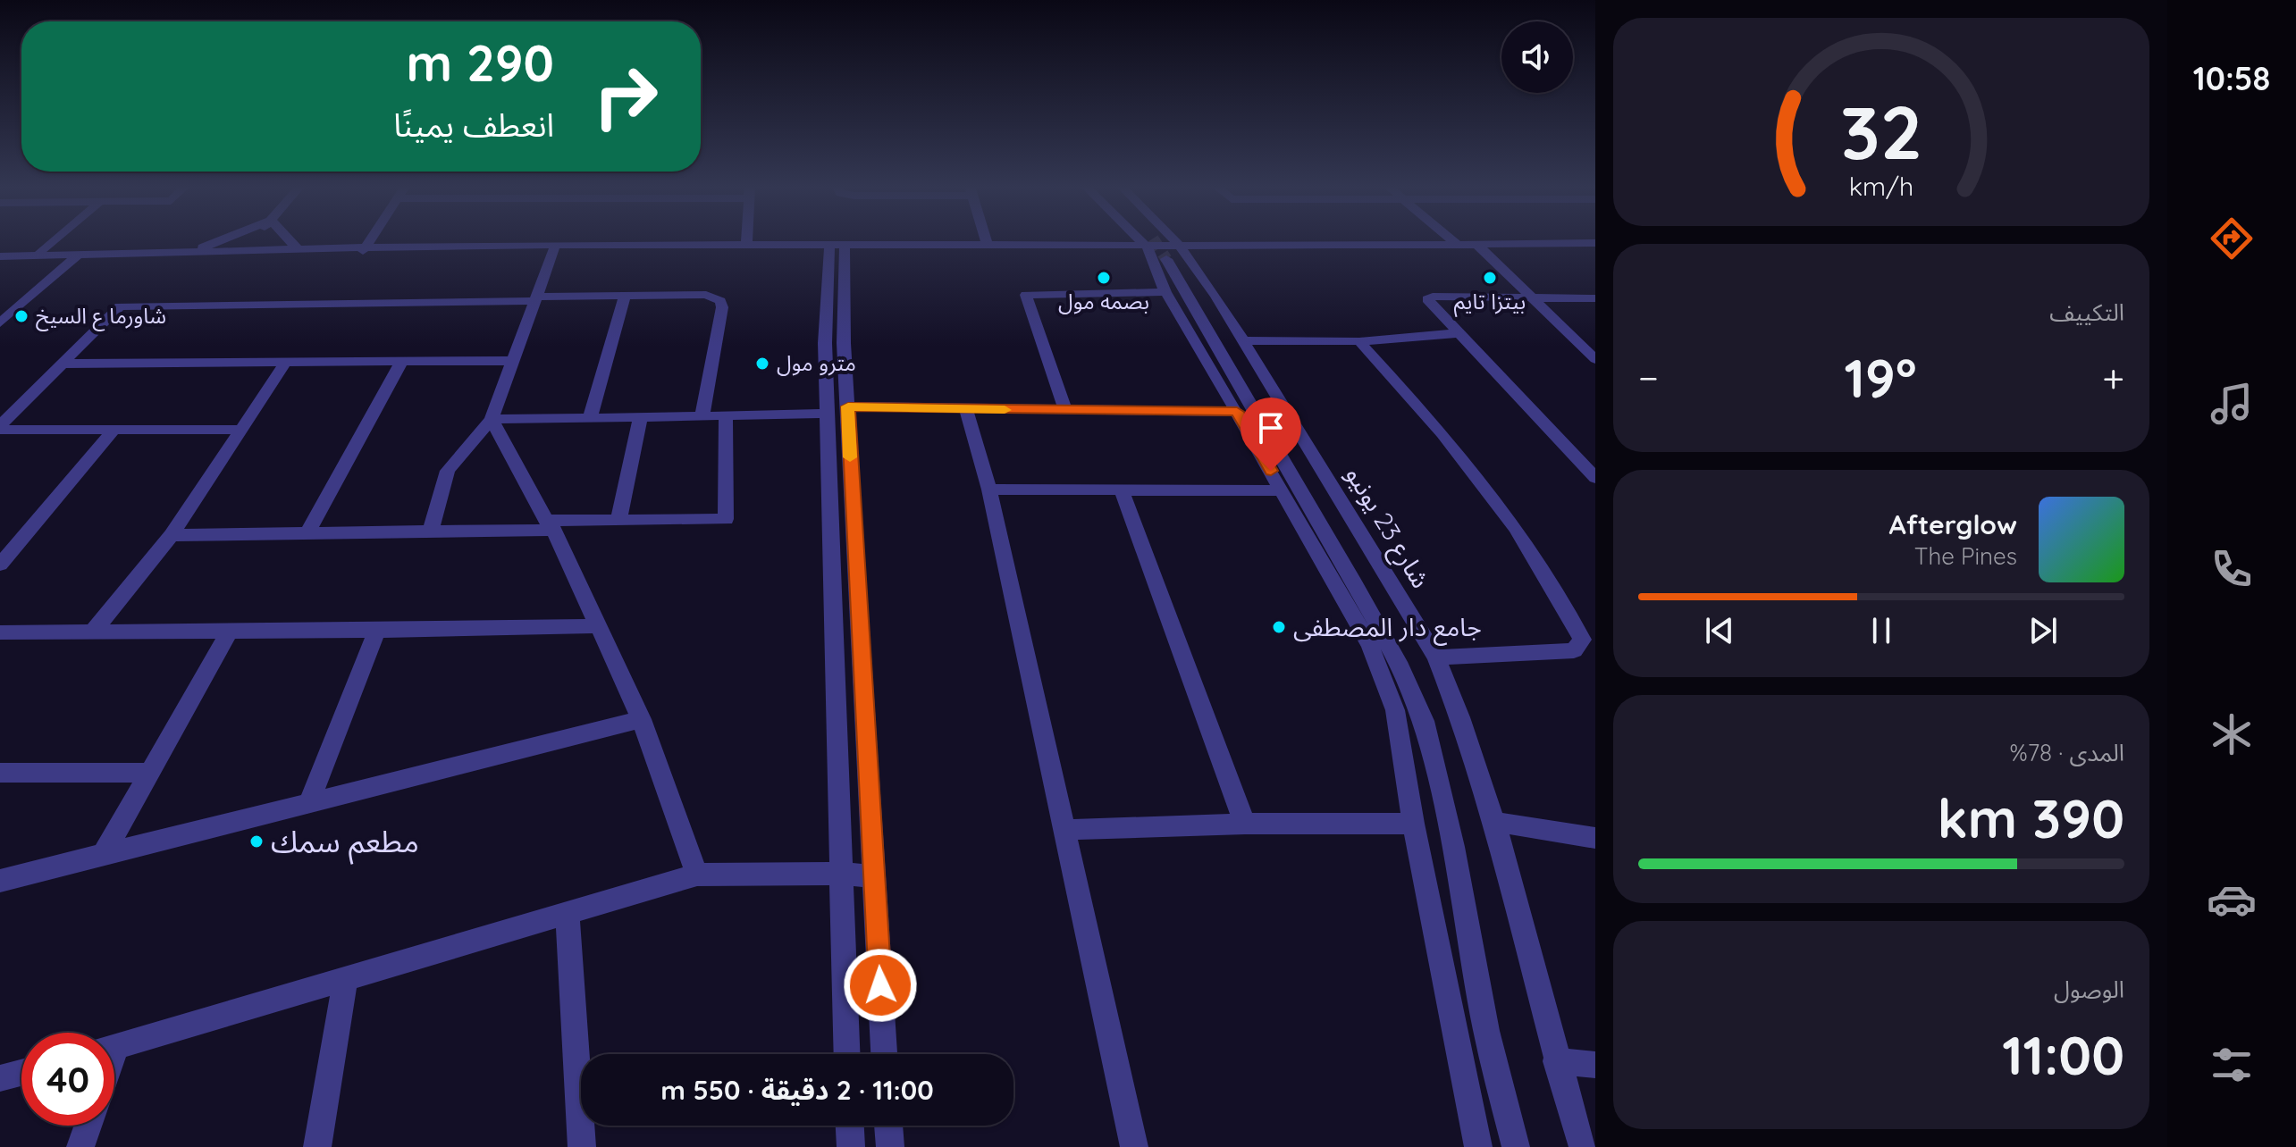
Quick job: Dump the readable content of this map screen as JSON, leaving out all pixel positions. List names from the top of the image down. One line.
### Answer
{"streets":{"street":["شارع 23 يونيو"]},"places":["بصمه مول","بيتزا تايم","شاورما ع السيخ","مترو مول","جامع دار المصطفى","مطعم سمك"],"page":{"tabs":"10:58","turn":["290 m","انعطف يمينًا"],"tile":["التكييف",["المدى · 78%","390 km"],["الوصول","11:00"]],"heat":["−","19°","+"],"song":["Afterglow","The Pines"],"limit":"40","trip":"11:00 · 2 دقيقة · 550 m","gauge":["32","km/h"]}}
